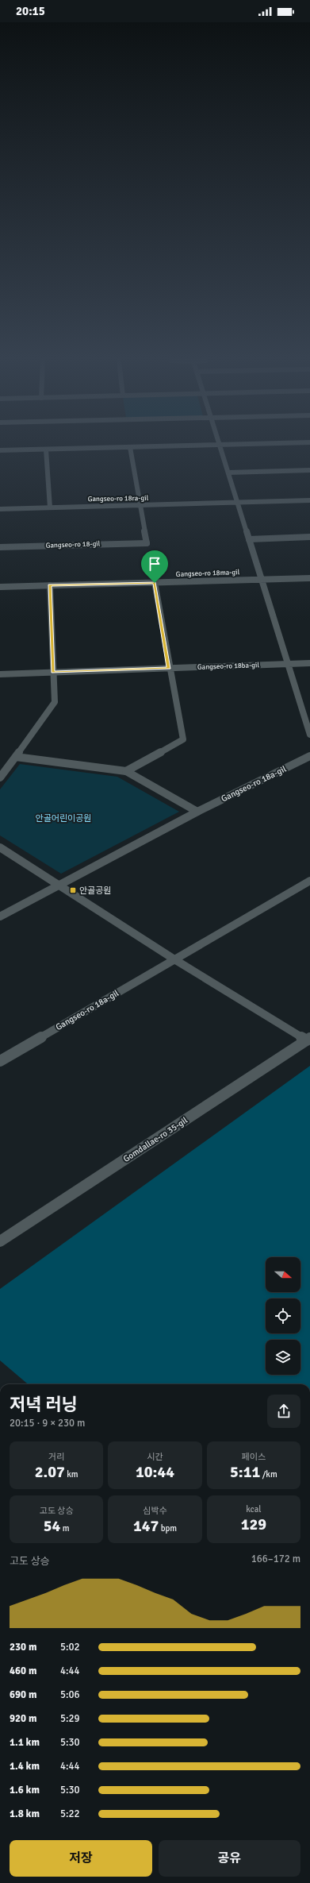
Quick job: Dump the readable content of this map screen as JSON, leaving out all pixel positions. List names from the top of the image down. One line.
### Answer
{"streets":{"street":["Gangseo-ro 18ra-gil","Gangseo-ro 18-gil","Gangseo-ro 18ma-gil","Gangseo-ro 18ba-gil","Gangseo-ro 18a-gil","Gomdallae-ro 35-gil"]},"crossings":[["Gangseo-ro 18ra-gil","Gangseo-ro 18-gil"]],"parks":["안골어린이공원"],"places":{"transit":["안골공원"]},"north":"right","page":{"status":"20:15","heading":["저녁 러닝","20:15 · 9 × 230 m"],"stats":[["거리","2.07 km"],["시간","10:44"],["페이스","5:11 /km"],["고도 상승","54 m"],["심박수","147 bpm"],["kcal","129"]],"chart":["고도 상승","166–172 m"],"list":[{"name":"230 m","note":"5:02"},{"name":"460 m","note":"4:44"},{"name":"690 m","note":"5:06"},{"name":"920 m","note":"5:29"},{"name":"1.1 km","note":"5:30"},{"name":"1.4 km","note":"4:44"},{"name":"1.6 km","note":"5:30"},{"name":"1.8 km","note":"5:22"}],"buttons":["저장","공유"]}}
